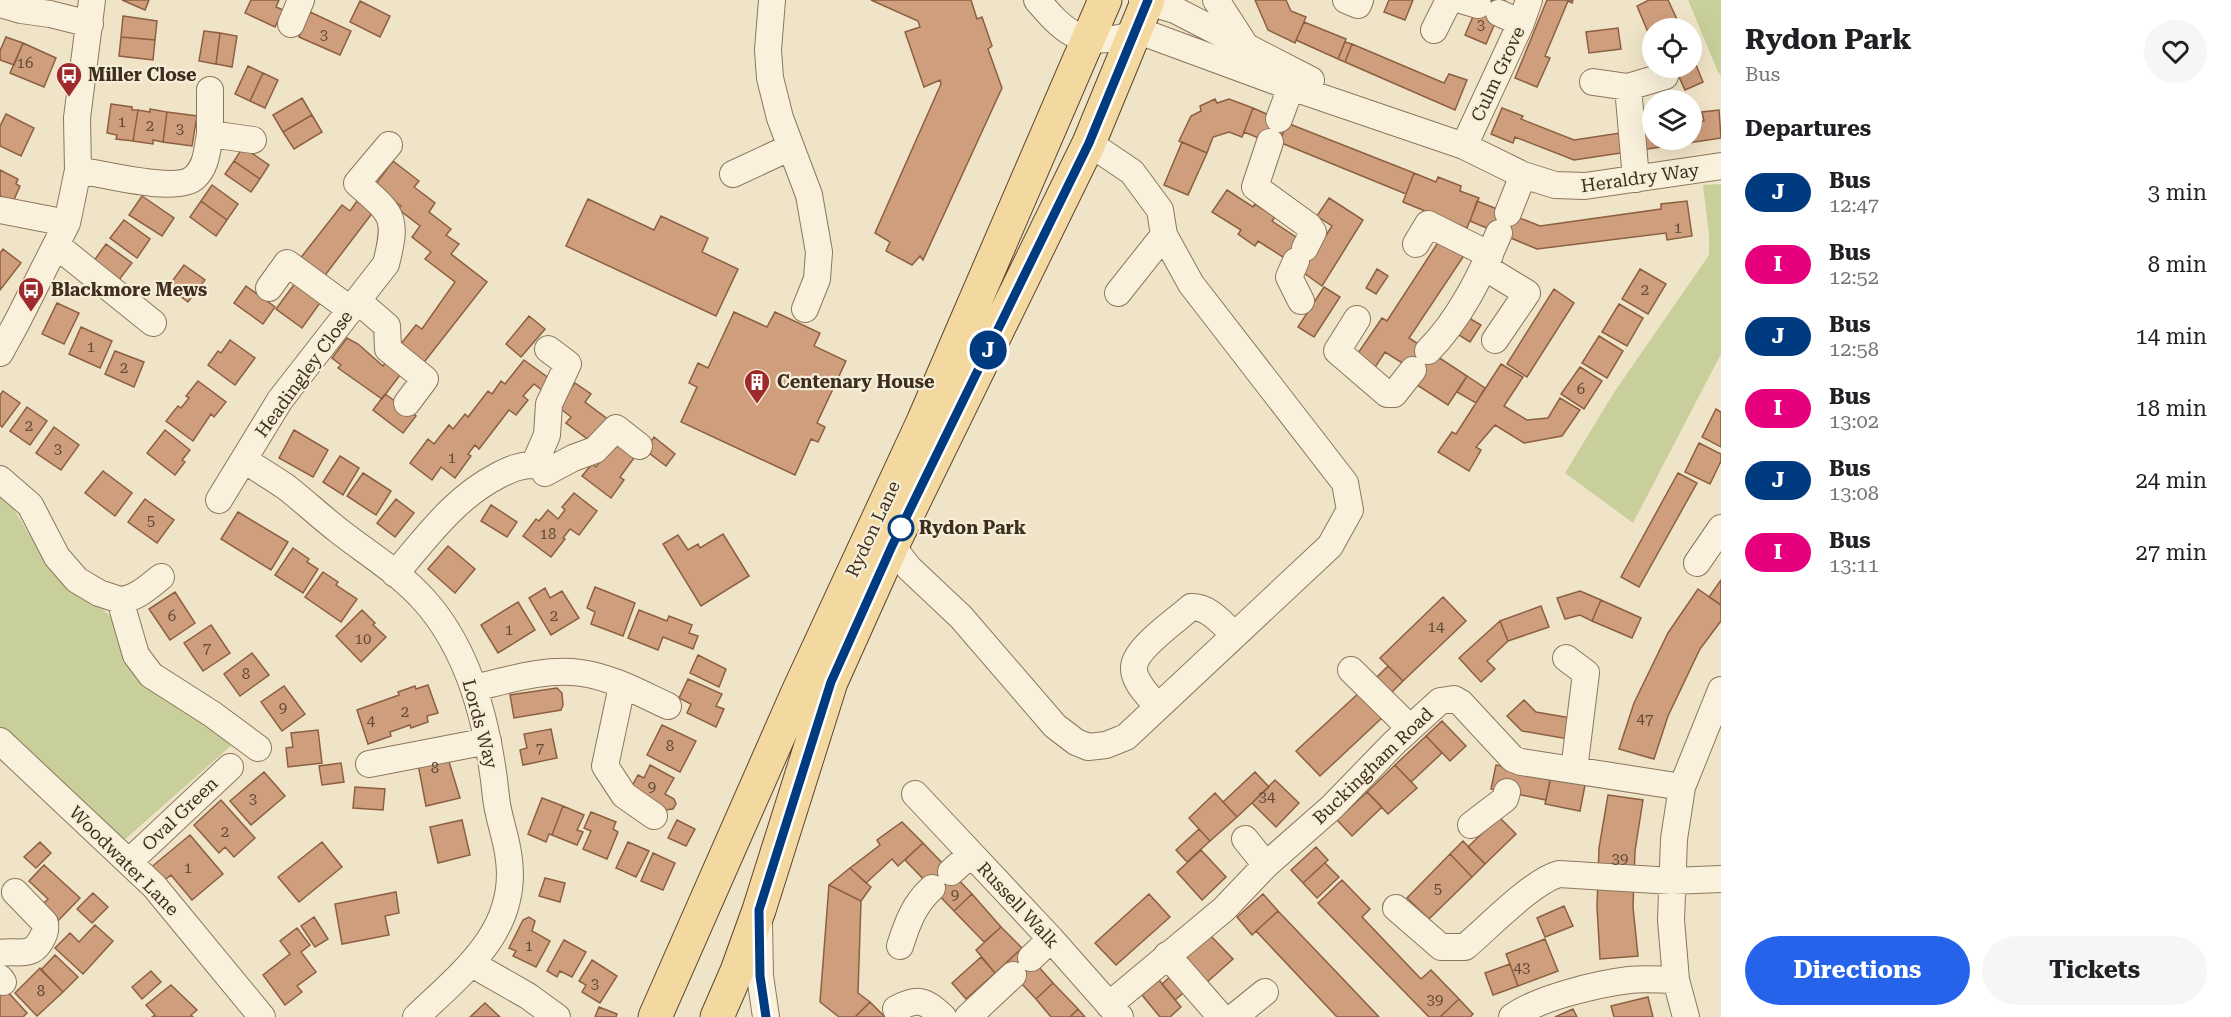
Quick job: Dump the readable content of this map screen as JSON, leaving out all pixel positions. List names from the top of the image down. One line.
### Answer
{"streets":{"main road":["Rydon Lane"],"street":["Culm Grove","Heraldry Way","Headingley Close","Lords Way","Buckingham Road","Oval Green","Woodwater Lane","Russell Walk"]},"crossings":[["Culm Grove","Heraldry Way"],["Heraldry Way","Rydon Lane"],["Headingley Close","Lords Way"],["Buckingham Road","Russell Walk"],["Oval Green","Woodwater Lane"]],"places":{"bus stop":["Miller Close","Blackmore Mews"],"building":["Centenary House"],"other":["Rydon Park"]},"lines":["bus line J"],"house_numbers":["3","3","16","1","2","3","1","2","1","2","6","2","3","1","5","18","6","2","14","1","10","7","8","9","2","47","4","8","7","8","9","34","3","2","39","1","5","9","1","43","3","8","39"],"page":{"on_map":"J","heading":[["Rydon Park","Bus"],"Departures"],"list":[{"mark":"J","name":"Bus","note":"12:47","value":"3 min"},{"mark":"I","name":"Bus","note":"12:52","value":"8 min"},{"mark":"J","name":"Bus","note":"12:58","value":"14 min"},{"mark":"I","name":"Bus","note":"13:02","value":"18 min"},{"mark":"J","name":"Bus","note":"13:08","value":"24 min"},{"mark":"I","name":"Bus","note":"13:11","value":"27 min"}],"buttons":["Directions","Tickets"]}}
